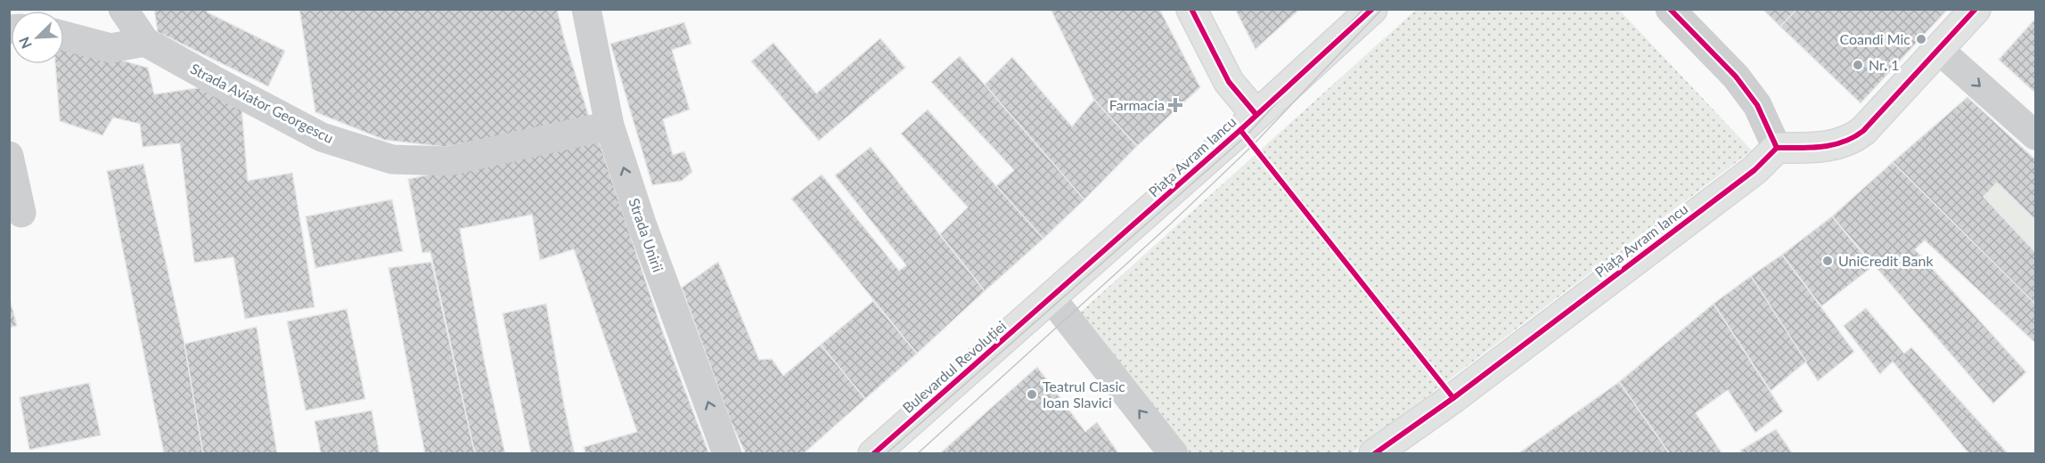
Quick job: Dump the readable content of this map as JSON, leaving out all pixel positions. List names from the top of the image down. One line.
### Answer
{"streets":{"main road":["Piața Avram Iancu","Bulevardul Revoluției"],"street":["Strada Aviator Georgescu","Strada Unirii"]},"crossings":[["Strada Aviator Georgescu","Strada Unirii"],["Piața Avram Iancu","Bulevardul Revoluției"]],"one_way":["Strada Unirii"],"places":{"other":["Coandi Mic","Nr. 1","UniCredit Bank","Teatrul Clasic Ioan Slavici"],"health":["Farmacia"]},"north":"bottom left"}
